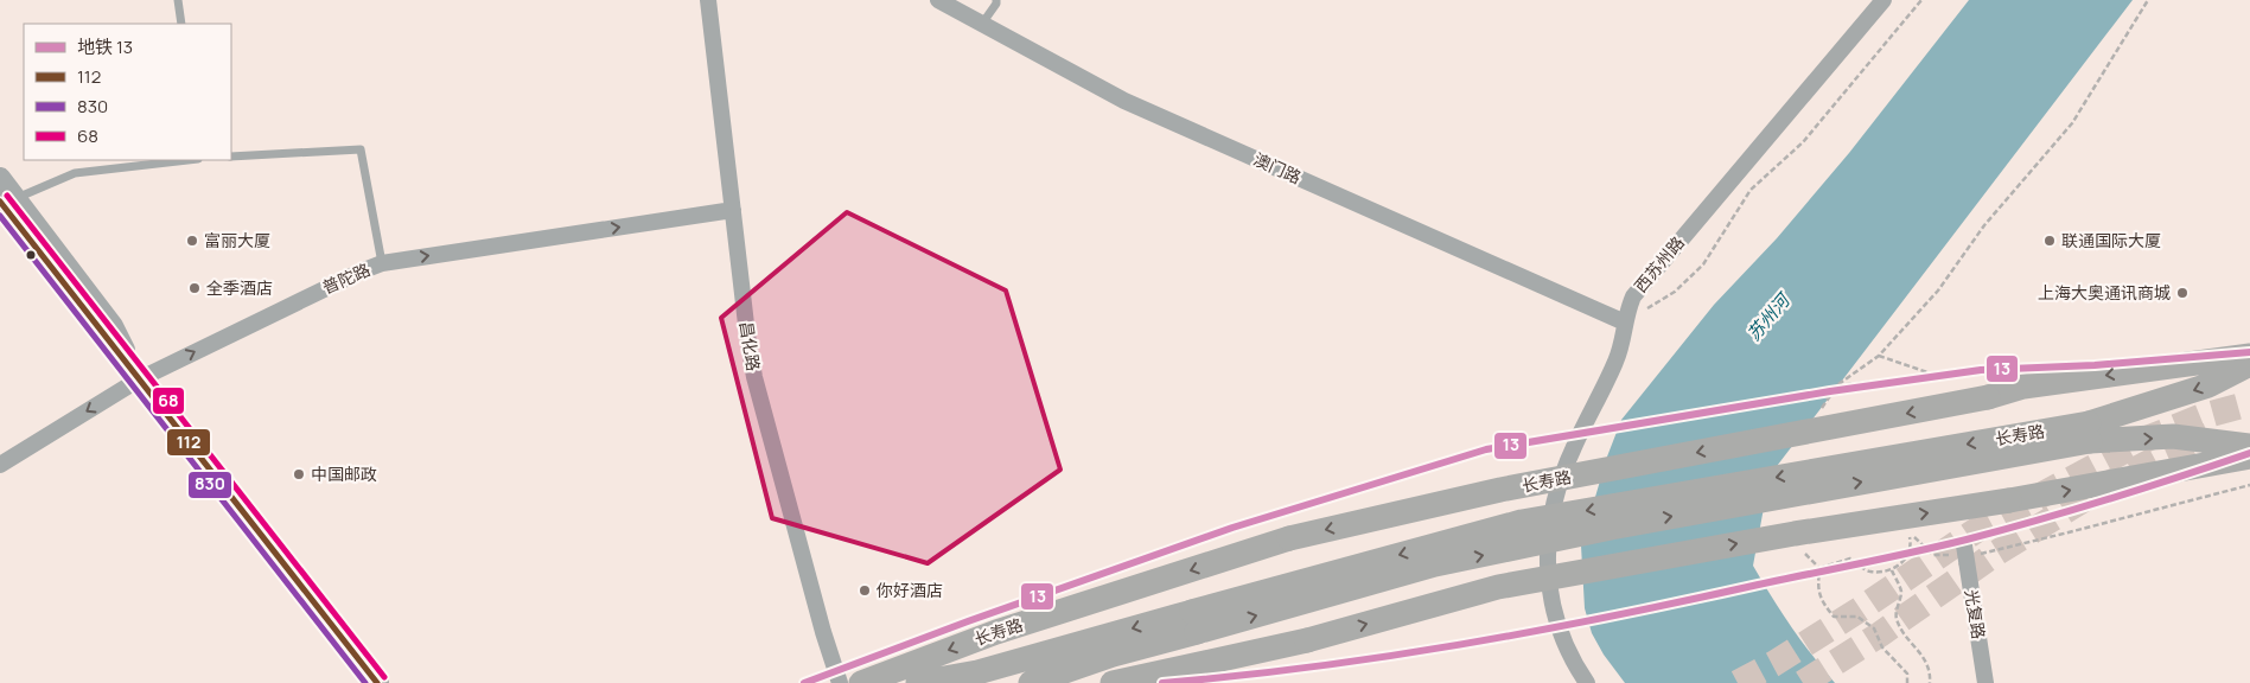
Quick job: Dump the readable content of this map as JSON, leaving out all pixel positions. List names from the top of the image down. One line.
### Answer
{"streets":{"main road":["长寿路"],"street":["澳门路","西苏州路","普陀路","昌化路","光复路"]},"crossings":[["澳门路","西苏州路"],["普陀路","昌化路"]],"water":["苏州河"],"places":["富丽大厦","联通国际大厦","全季酒店","上海大奥通讯商城","中国邮政","你好酒店"],"lines":["transit line 68","transit line 112","transit line 830","metro line 13"],"legend":["地铁 13","112","830","68"]}
